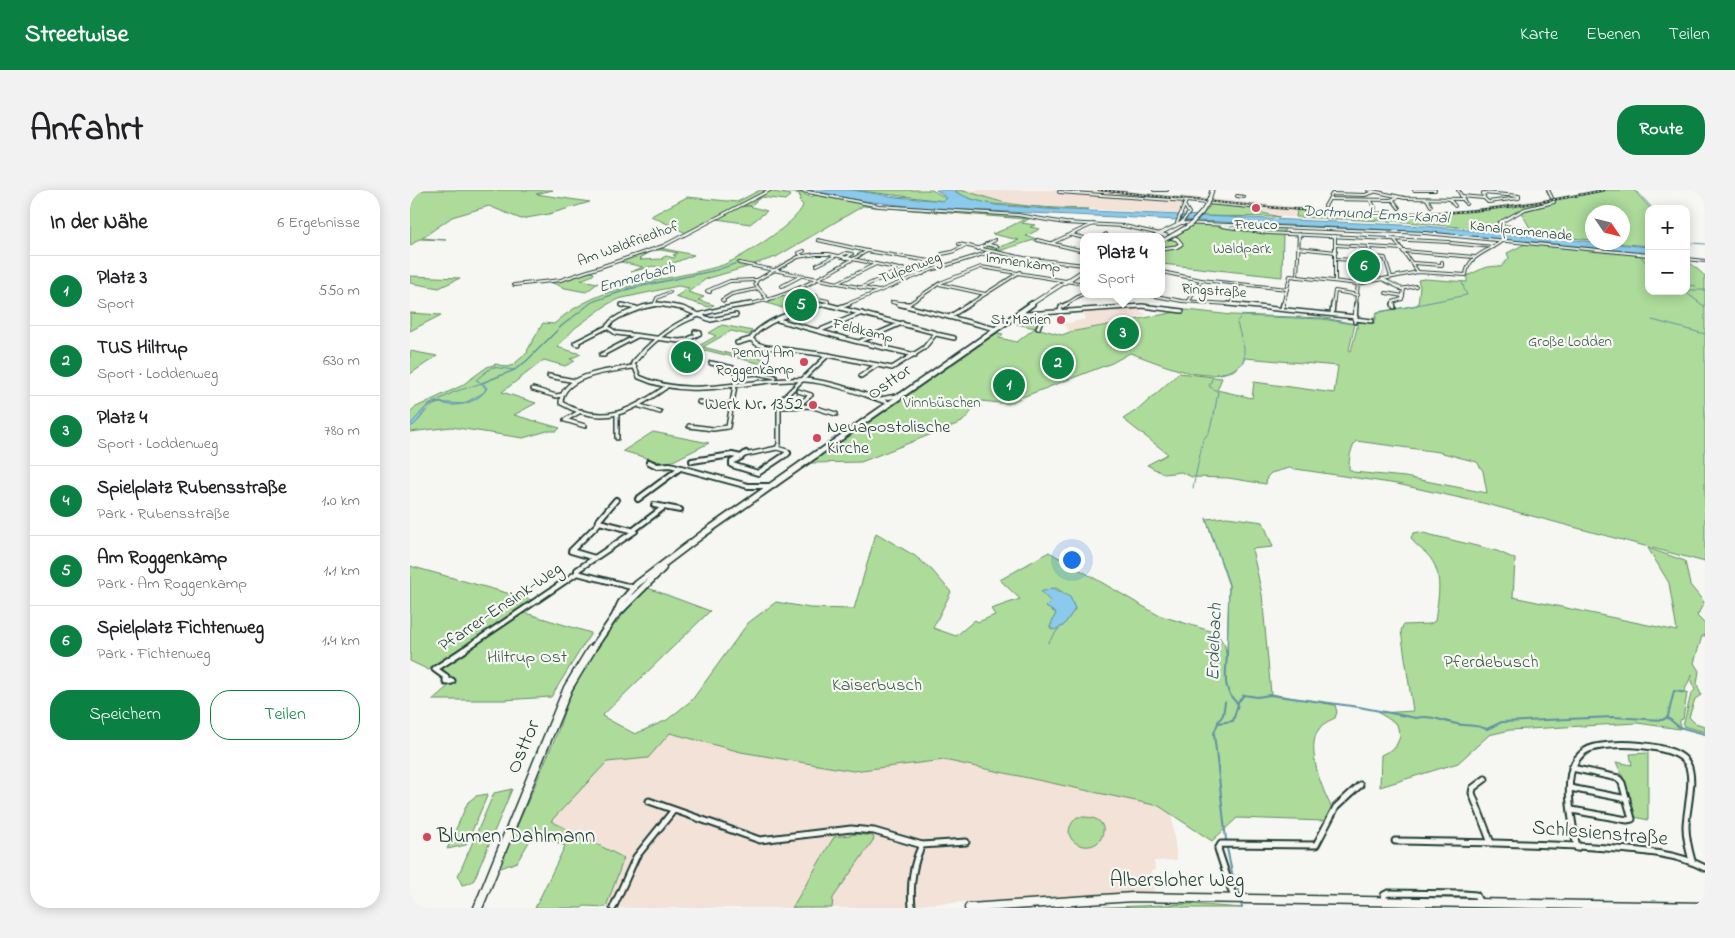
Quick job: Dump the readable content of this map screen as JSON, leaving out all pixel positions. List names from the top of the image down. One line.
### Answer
{"streets":{"main road":["Osttor","Albersloher Weg"],"street":["Kanalpromenade","Am Waldfriedhof","Immenkamp","Tulpenweg","Ringstraße","Feldkamp","Pfarrer-Ensink-Weg","Schlesienstraße"]},"crossings":[["Immenkamp","Osttor"],["Osttor","Pfarrer-Ensink-Weg"]],"water":["Dortmund-Ems-Kanal","Emmerbach","Erdelbach"],"parks":["Waldpark","Große Lodden","Vinnbüschen","Hiltrup Ost","Pferdebusch","Kaiserbusch"],"places":["Freuco","St. Marien","Penny Am Roggenkamp","Werk Nr. 1352","Neuapostolische Kirche","Blumen Dahlmann"],"north":"bottom right","page":{"header":"Streetwise","nav":["Karte","Ebenen","Teilen"],"title":"Anfahrt","buttons":["Route",["Speichern","Teilen"]],"heading":["In der Nähe","6 Ergebnisse"],"map_buttons":["+","−"],"popup":["Platz 4","Sport"],"pins":["6","5","3","4","2","1"],"list":[{"mark":"1","name":"Platz 3","note":"Sport","value":"550 m"},{"mark":"2","name":"TUS Hiltrup","note":"Sport · Loddenweg","value":"630 m"},{"mark":"3","name":"Platz 4","note":"Sport · Loddenweg","value":"780 m"},{"mark":"4","name":"Spielplatz Rubensstraße","note":"Park · Rubensstraße","value":"1.0 km"},{"mark":"5","name":"Am Roggenkamp","note":"Park · Am Roggenkamp","value":"1.1 km"},{"mark":"6","name":"Spielplatz Fichtenweg","note":"Park · Fichtenweg","value":"1.4 km"}]}}
